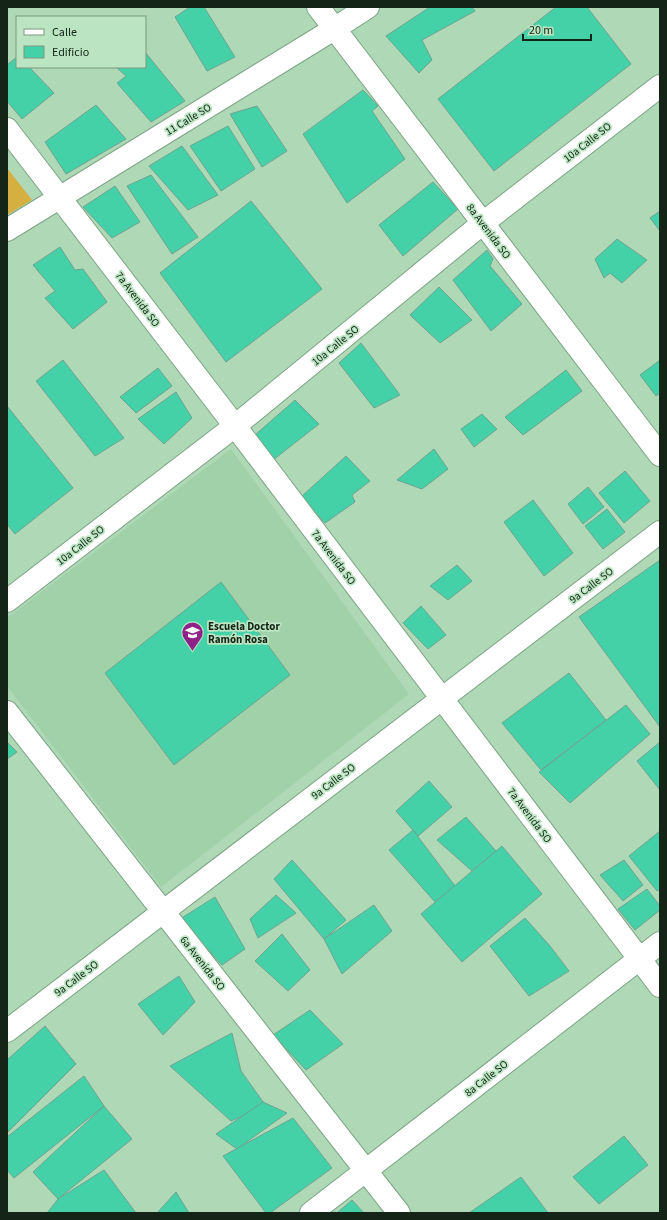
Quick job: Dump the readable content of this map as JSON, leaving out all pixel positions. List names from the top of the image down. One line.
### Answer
{"streets":{"street":["11 Calle SO","10a Calle SO","8a Avenida SO","7a Avenida SO","9a Calle SO","6a Avenida SO","8a Calle SO"]},"crossings":[["11 Calle SO","8a Avenida SO"],["11 Calle SO","7a Avenida SO"],["10a Calle SO","8a Avenida SO"],["10a Calle SO","7a Avenida SO"],["7a Avenida SO","9a Calle SO"],["7a Avenida SO","8a Calle SO"],["9a Calle SO","6a Avenida SO"],["6a Avenida SO","8a Calle SO"]],"places":{"school or university":["Escuela Doctor Ramón Rosa"]},"legend":["Calle","Edificio"],"scale_bar":"20 m"}
